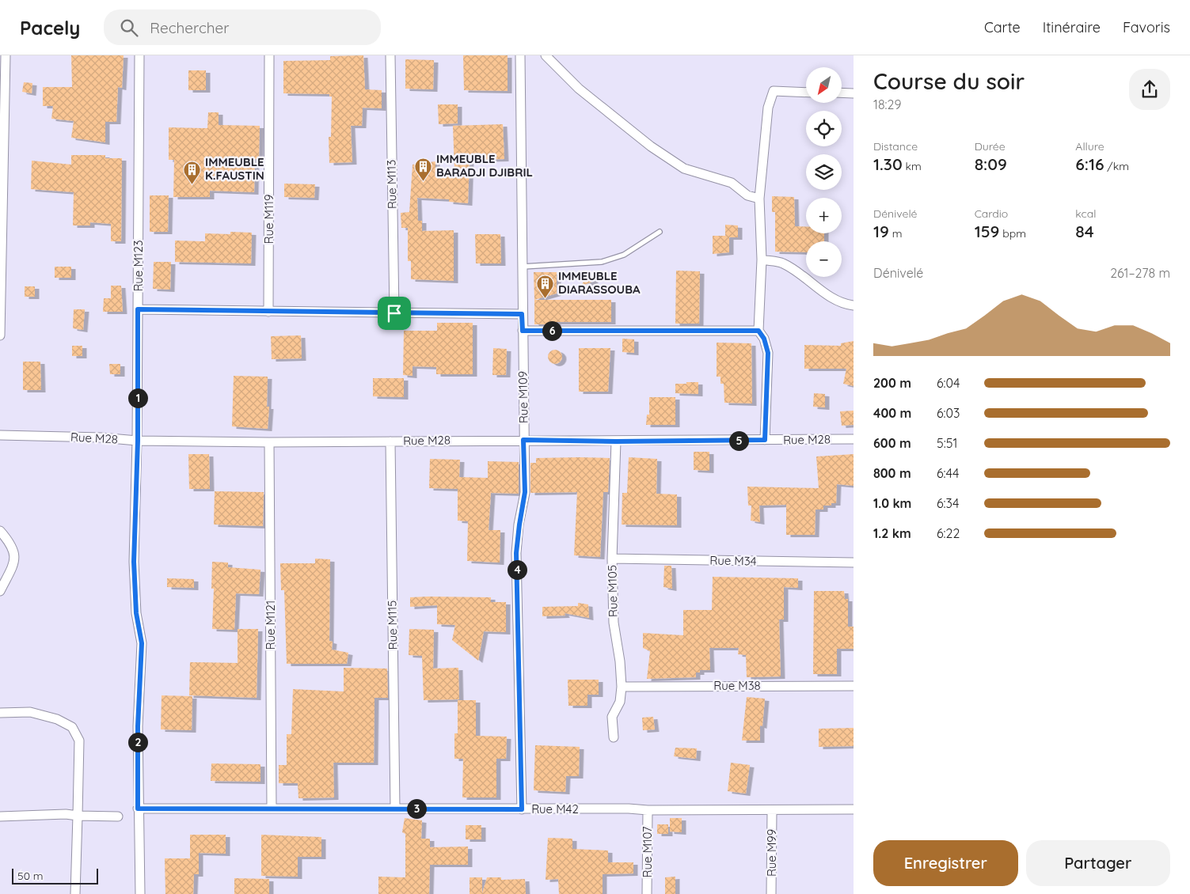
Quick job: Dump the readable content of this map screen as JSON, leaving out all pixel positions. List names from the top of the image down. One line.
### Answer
{"streets":{"street":["Rue M113","Rue M119","Rue M123","Rue M109","Rue M28","Rue M34","Rue M105","Rue M121","Rue M115","Rue M38","Rue M42","Rue M107","Rue M99"]},"crossings":[["Rue M123","Rue M28"],["Rue M123","Rue M42"],["Rue M109","Rue M28"],["Rue M109","Rue M42"],["Rue M28","Rue M105"],["Rue M28","Rue M121"],["Rue M28","Rue M115"],["Rue M34","Rue M105"],["Rue M105","Rue M38"],["Rue M121","Rue M42"],["Rue M115","Rue M42"],["Rue M42","Rue M107"],["Rue M42","Rue M99"]],"places":{"building":["IMMEUBLE BARADJI DJIBRIL","IMMEUBLE K.FAUSTIN","IMMEUBLE DIARASSOUBA"]},"scale_bar":"50 m","north":"bottom left","page":{"header":"Pacely","search":"Rechercher","nav":["Carte","Itinéraire","Favoris"],"heading":["Course du soir","18:29"],"map_buttons":["+","−"],"stats":[["Distance","1.30 km"],["Durée","8:09"],["Allure","6:16 /km"],["Dénivelé","19 m"],["Cardio","159 bpm"],["kcal","84"]],"chart":["Dénivelé","261–278 m"],"pins":["6","1","5","4","2","3"],"list":[{"name":"200 m","note":"6:04"},{"name":"400 m","note":"6:03"},{"name":"600 m","note":"5:51"},{"name":"800 m","note":"6:44"},{"name":"1.0 km","note":"6:34"},{"name":"1.2 km","note":"6:22"}],"buttons":["Enregistrer","Partager"],"scale":"50 m"}}
